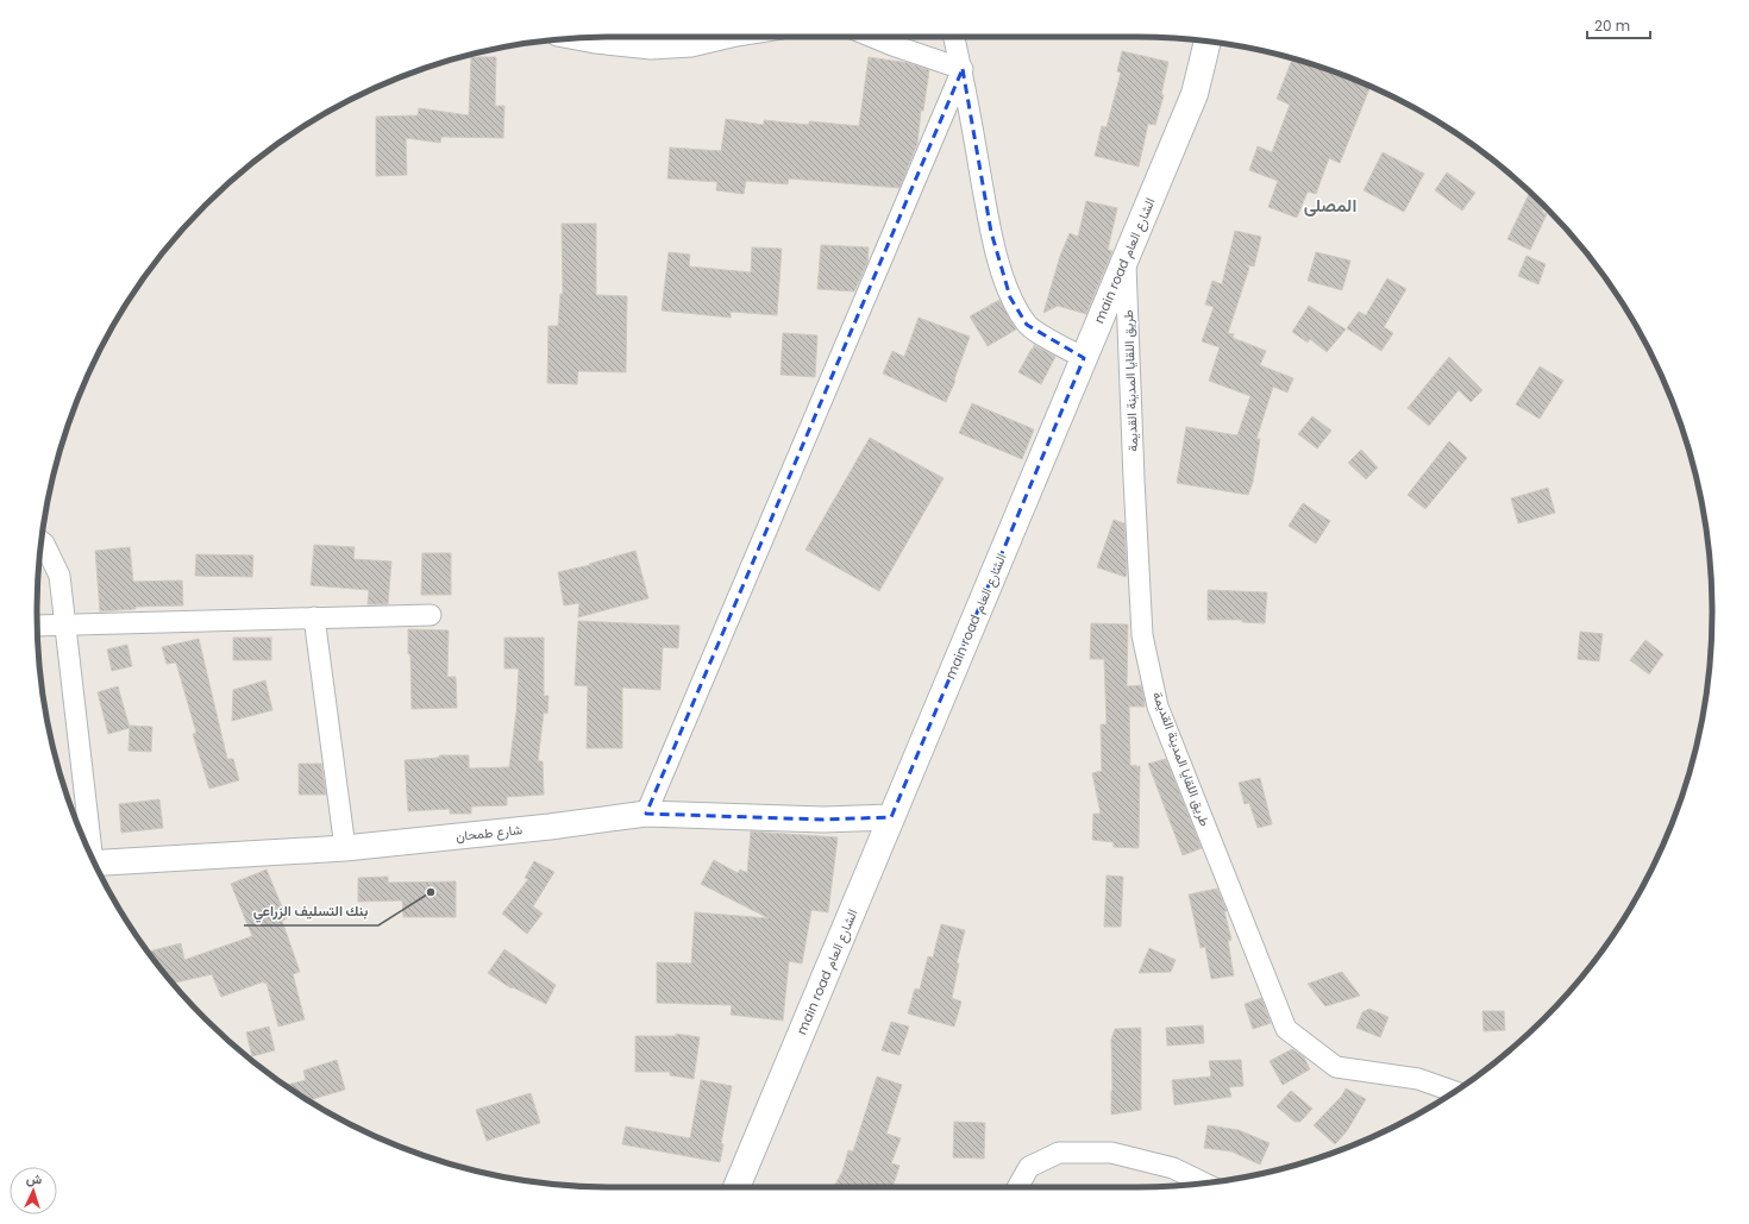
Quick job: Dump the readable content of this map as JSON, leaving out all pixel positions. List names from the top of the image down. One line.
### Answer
{"streets":{"main road":["main road الشارع العام"],"street":["طريق اللقايا المدينة القديمة","شارع طمحان"]},"crossings":[["main road الشارع العام","طريق اللقايا المدينة القديمة"],["main road الشارع العام","شارع طمحان"]],"districts":["المصلى"],"places":["بنك التسليف الزراعي"],"scale_bar":"20 m","north":"top"}
